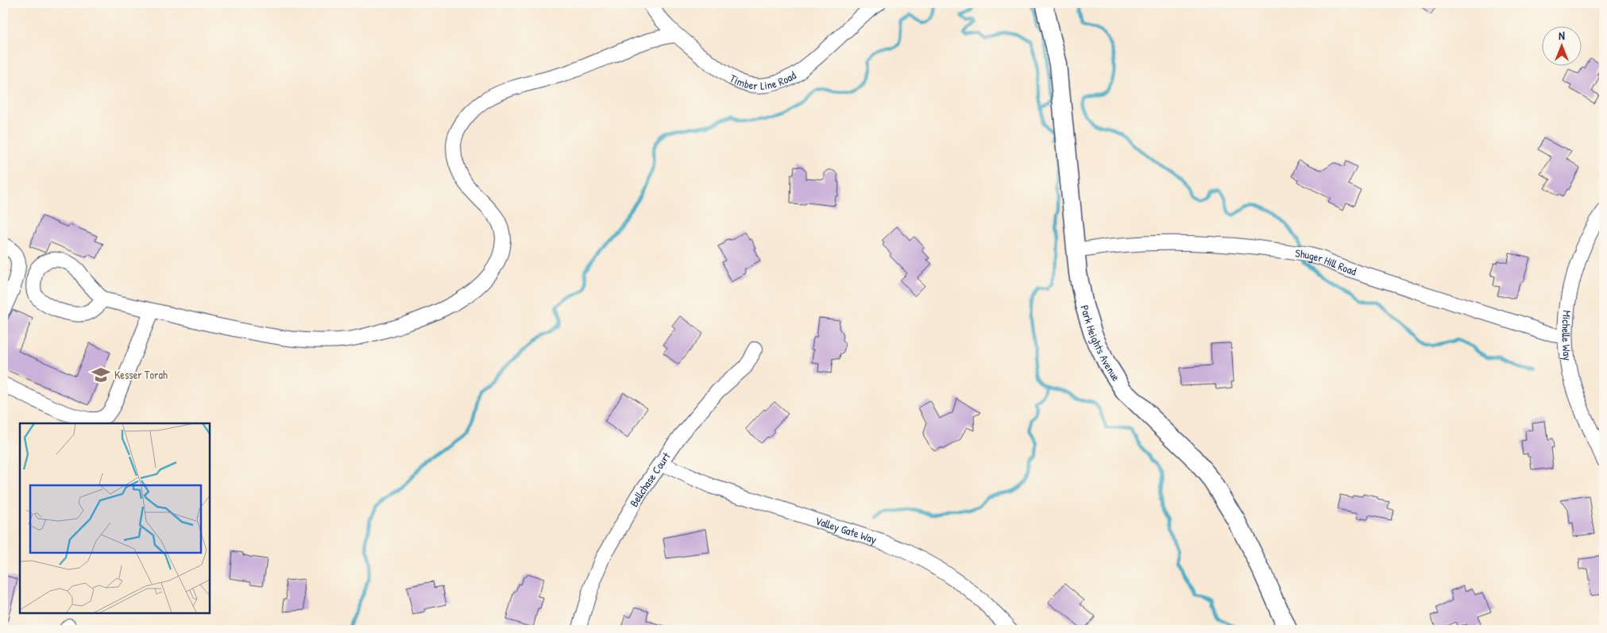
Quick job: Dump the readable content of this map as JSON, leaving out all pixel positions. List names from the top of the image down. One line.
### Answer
{"streets":{"main road":["Park Heights Avenue"],"street":["Timber Line Road","Shuger Hill Road","Michelle Way","Bellchase Court","Valley Gate Way"]},"crossings":[["Shuger Hill Road","Michelle Way"],["Shuger Hill Road","Park Heights Avenue"],["Bellchase Court","Valley Gate Way"]],"places":{"school or university":["Kesser Torah"]},"north":"top"}
